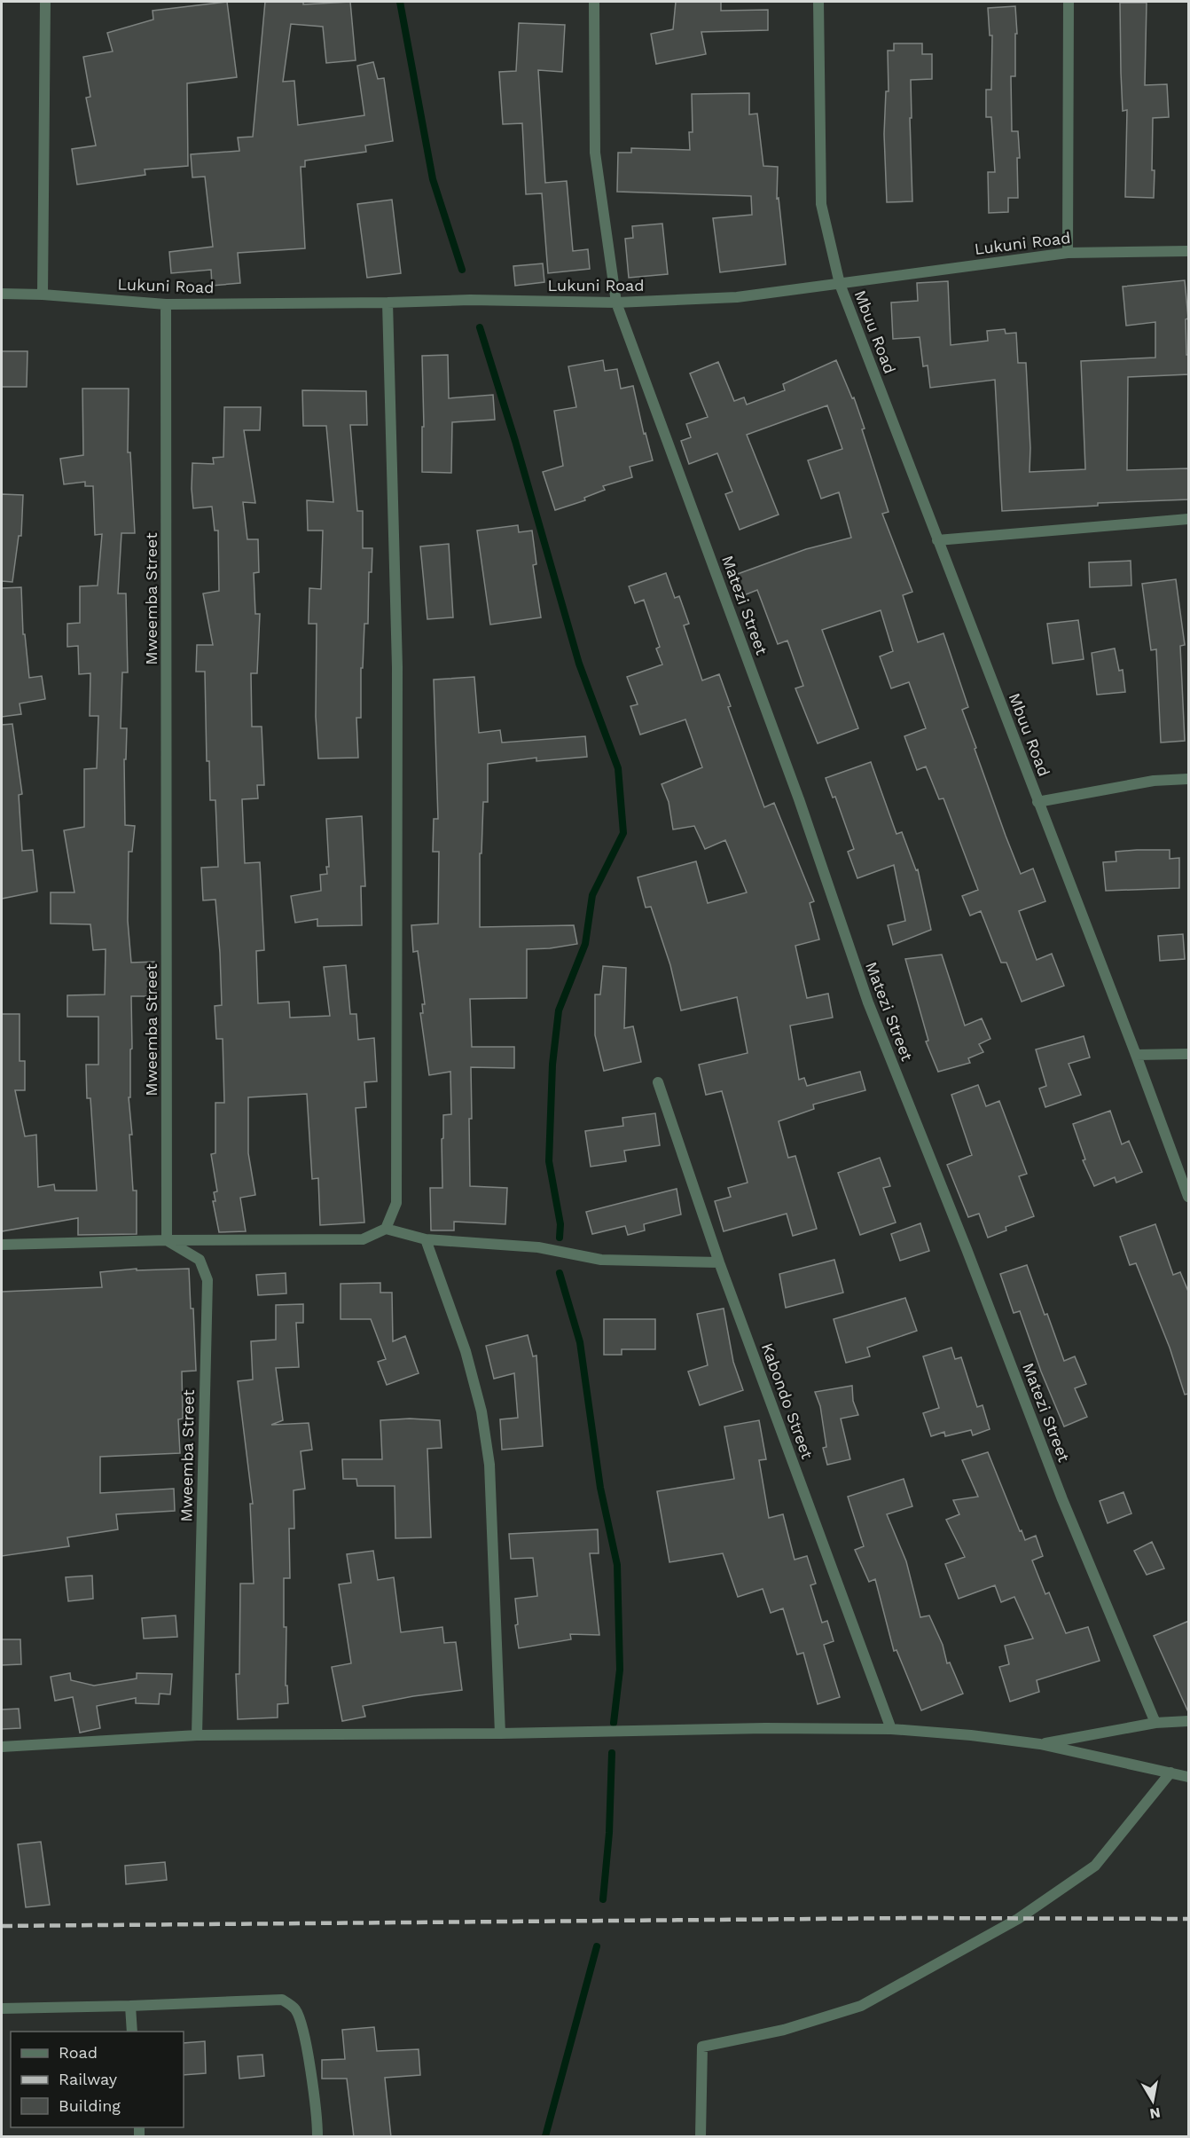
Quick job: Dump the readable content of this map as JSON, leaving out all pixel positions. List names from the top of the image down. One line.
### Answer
{"streets":{"street":["Lukuni Road","Mbuu Road","Mweemba Street","Matezi Street","Kabondo Street"]},"crossings":[["Lukuni Road","Mbuu Road"],["Lukuni Road","Mweemba Street"],["Lukuni Road","Matezi Street"]],"legend":["Road","Railway","Building"],"north":"bottom"}
